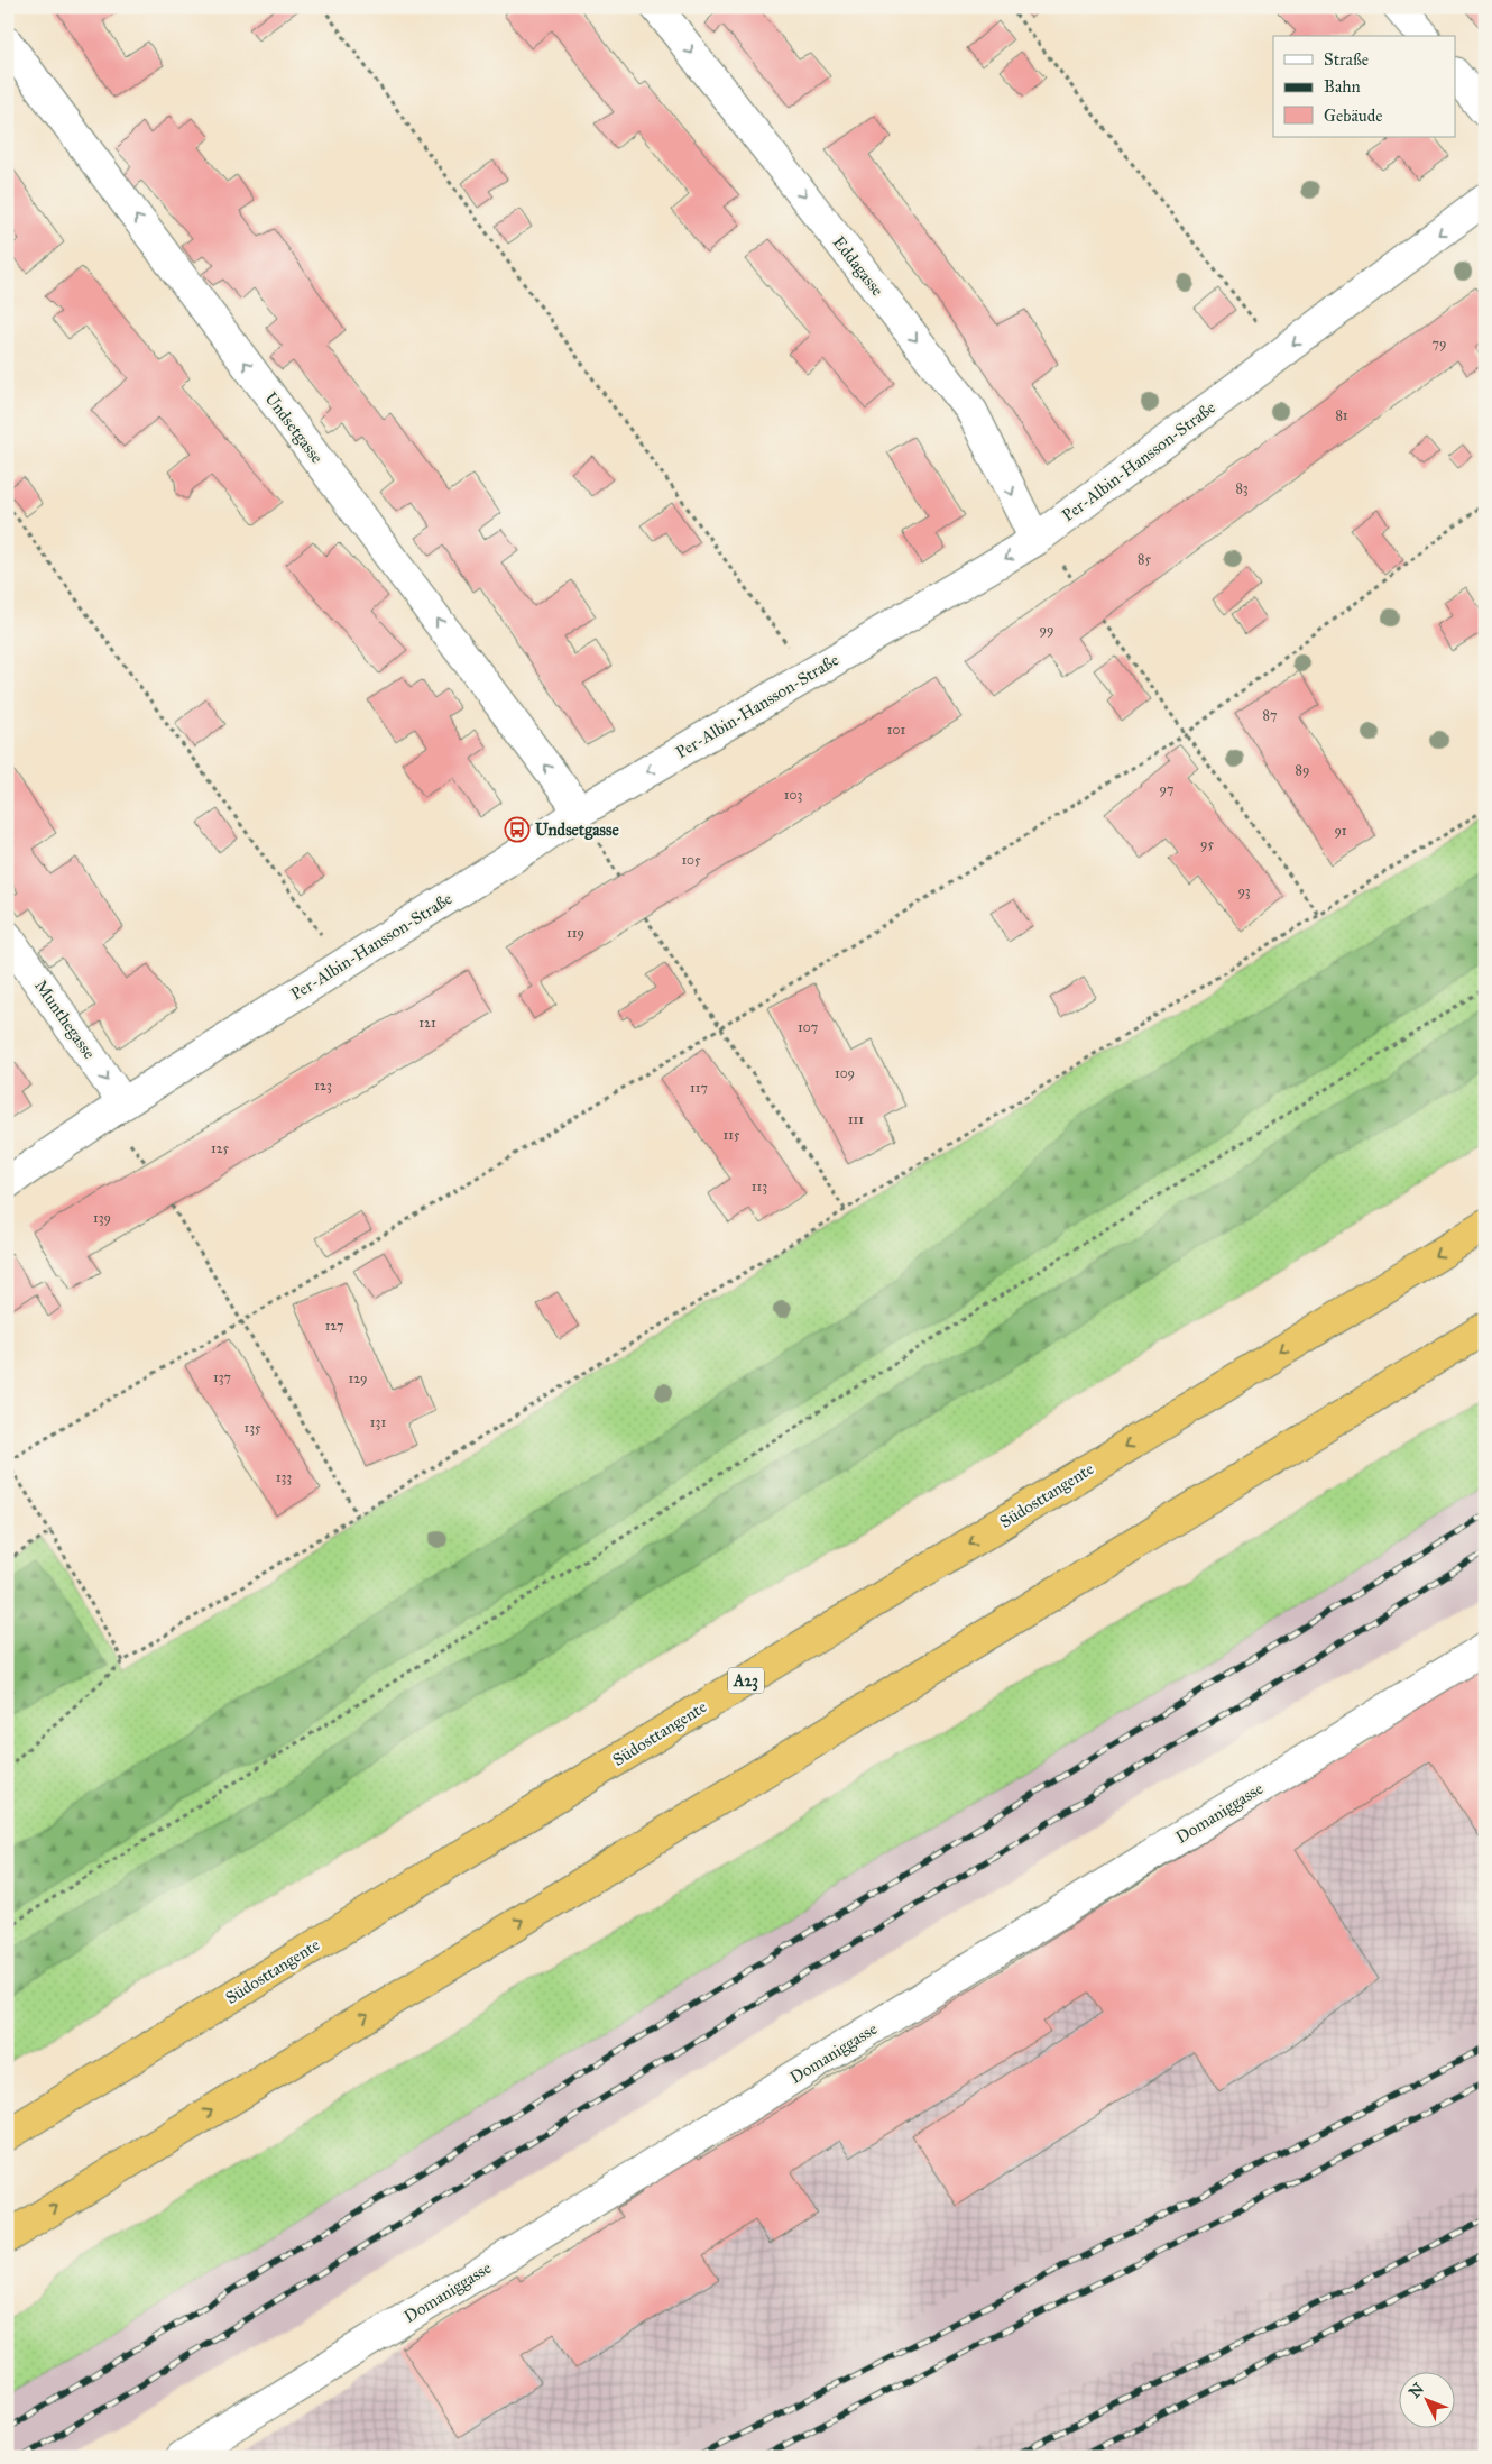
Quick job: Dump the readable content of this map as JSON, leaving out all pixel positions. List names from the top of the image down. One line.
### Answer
{"streets":{"highway":["Südosttangente","A23"],"street":["Eddagasse","Undsetgasse","Per-Albin-Hansson-Straße","Munthegasse","Domaniggasse"]},"crossings":[["Eddagasse","Per-Albin-Hansson-Straße"],["Undsetgasse","Per-Albin-Hansson-Straße"],["Per-Albin-Hansson-Straße","Munthegasse"]],"one_way":["Eddagasse","Undsetgasse","Per-Albin-Hansson-Straße","Munthegasse"],"places":{"bus stop":["Undsetgasse"]},"house_numbers":["79","81","83","85","99","87","101","89","97","103","91","95","105","93","119","121","107","109","123","117","111","115","125","113","139","127","137","129","131","135","133"],"legend":["Straße","Bahn","Gebäude"],"north":"top left"}
